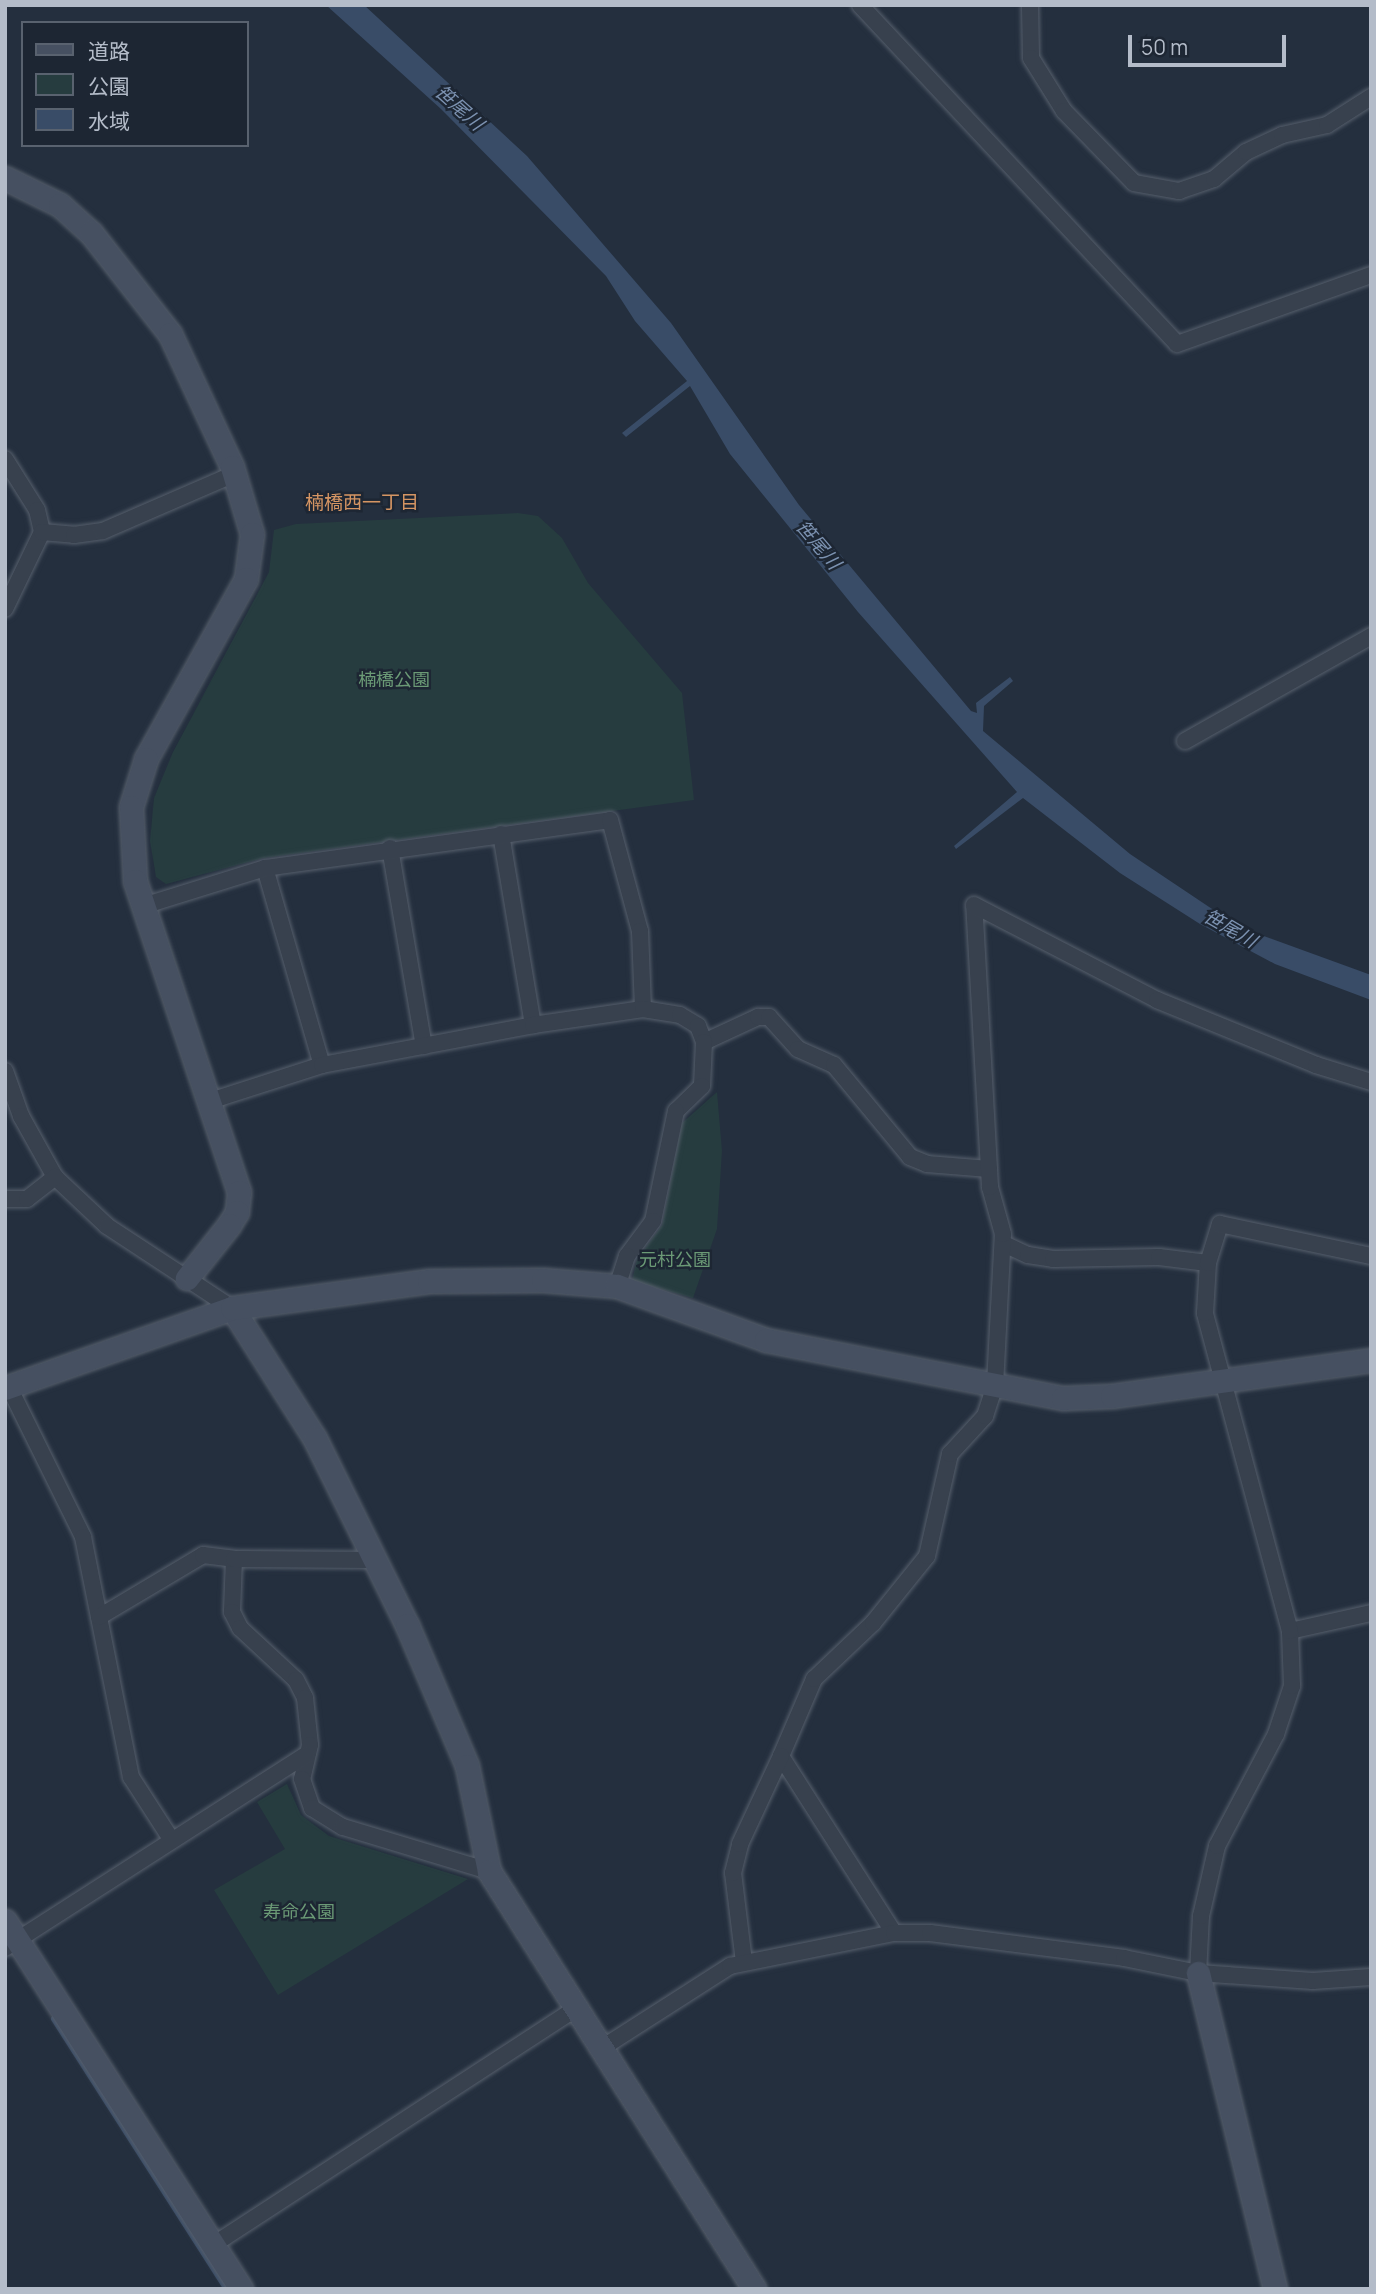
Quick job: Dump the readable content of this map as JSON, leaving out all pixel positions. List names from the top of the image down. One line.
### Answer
{"districts":["楠橋西一丁目"],"water":["笹尾川"],"parks":["楠橋公園","元村公園","寿命公園"],"legend":["道路","公園","水域"],"scale_bar":"50 m"}
